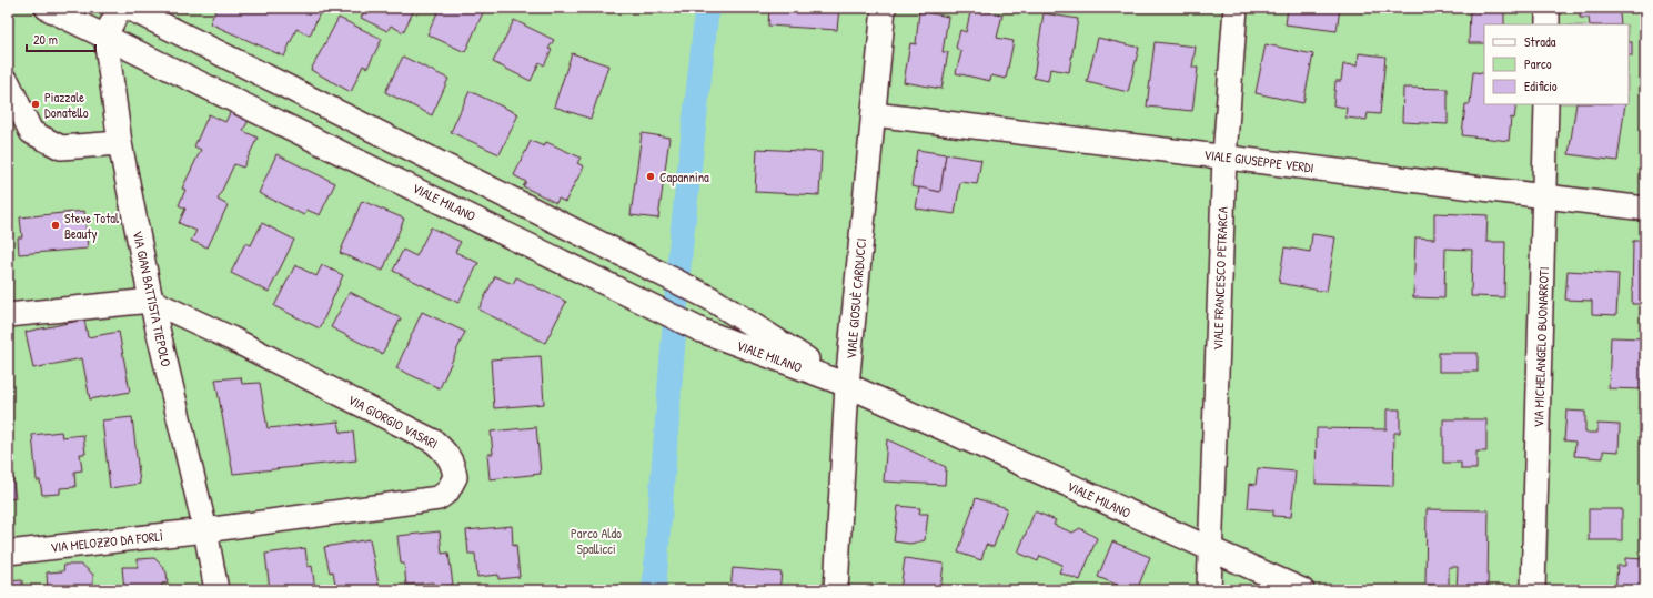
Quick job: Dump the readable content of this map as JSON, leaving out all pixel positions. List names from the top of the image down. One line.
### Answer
{"streets":{"street":["VIALE GIUSEPPE VERDI","VIALE MILANO","VIALE FRANCESCO PETRARCA","VIA GIAN BATTISTA TIEPOLO","VIALE GIOSUÈ CARDUCCI","VIA MICHELANGELO BUONARROTI","VIA GIORGIO VASARI","VIA MELOZZO DA FORLÌ"]},"crossings":[["VIALE GIUSEPPE VERDI","VIALE FRANCESCO PETRARCA"],["VIALE GIUSEPPE VERDI","VIALE GIOSUÈ CARDUCCI"],["VIALE GIUSEPPE VERDI","VIA MICHELANGELO BUONARROTI"],["VIALE MILANO","VIALE FRANCESCO PETRARCA"],["VIALE MILANO","VIA GIAN BATTISTA TIEPOLO"],["VIALE MILANO","VIALE GIOSUÈ CARDUCCI"],["VIA GIAN BATTISTA TIEPOLO","VIA GIORGIO VASARI"],["VIA GIAN BATTISTA TIEPOLO","VIA MELOZZO DA FORLÌ"],["VIA GIORGIO VASARI","VIA MELOZZO DA FORLÌ"]],"parks":["Parco Aldo Spallicci"],"places":["Piazzale Donatello","Capannina","Steve Total Beauty"],"legend":["Strada","Parco","Edificio"],"scale_bar":"20 m"}
